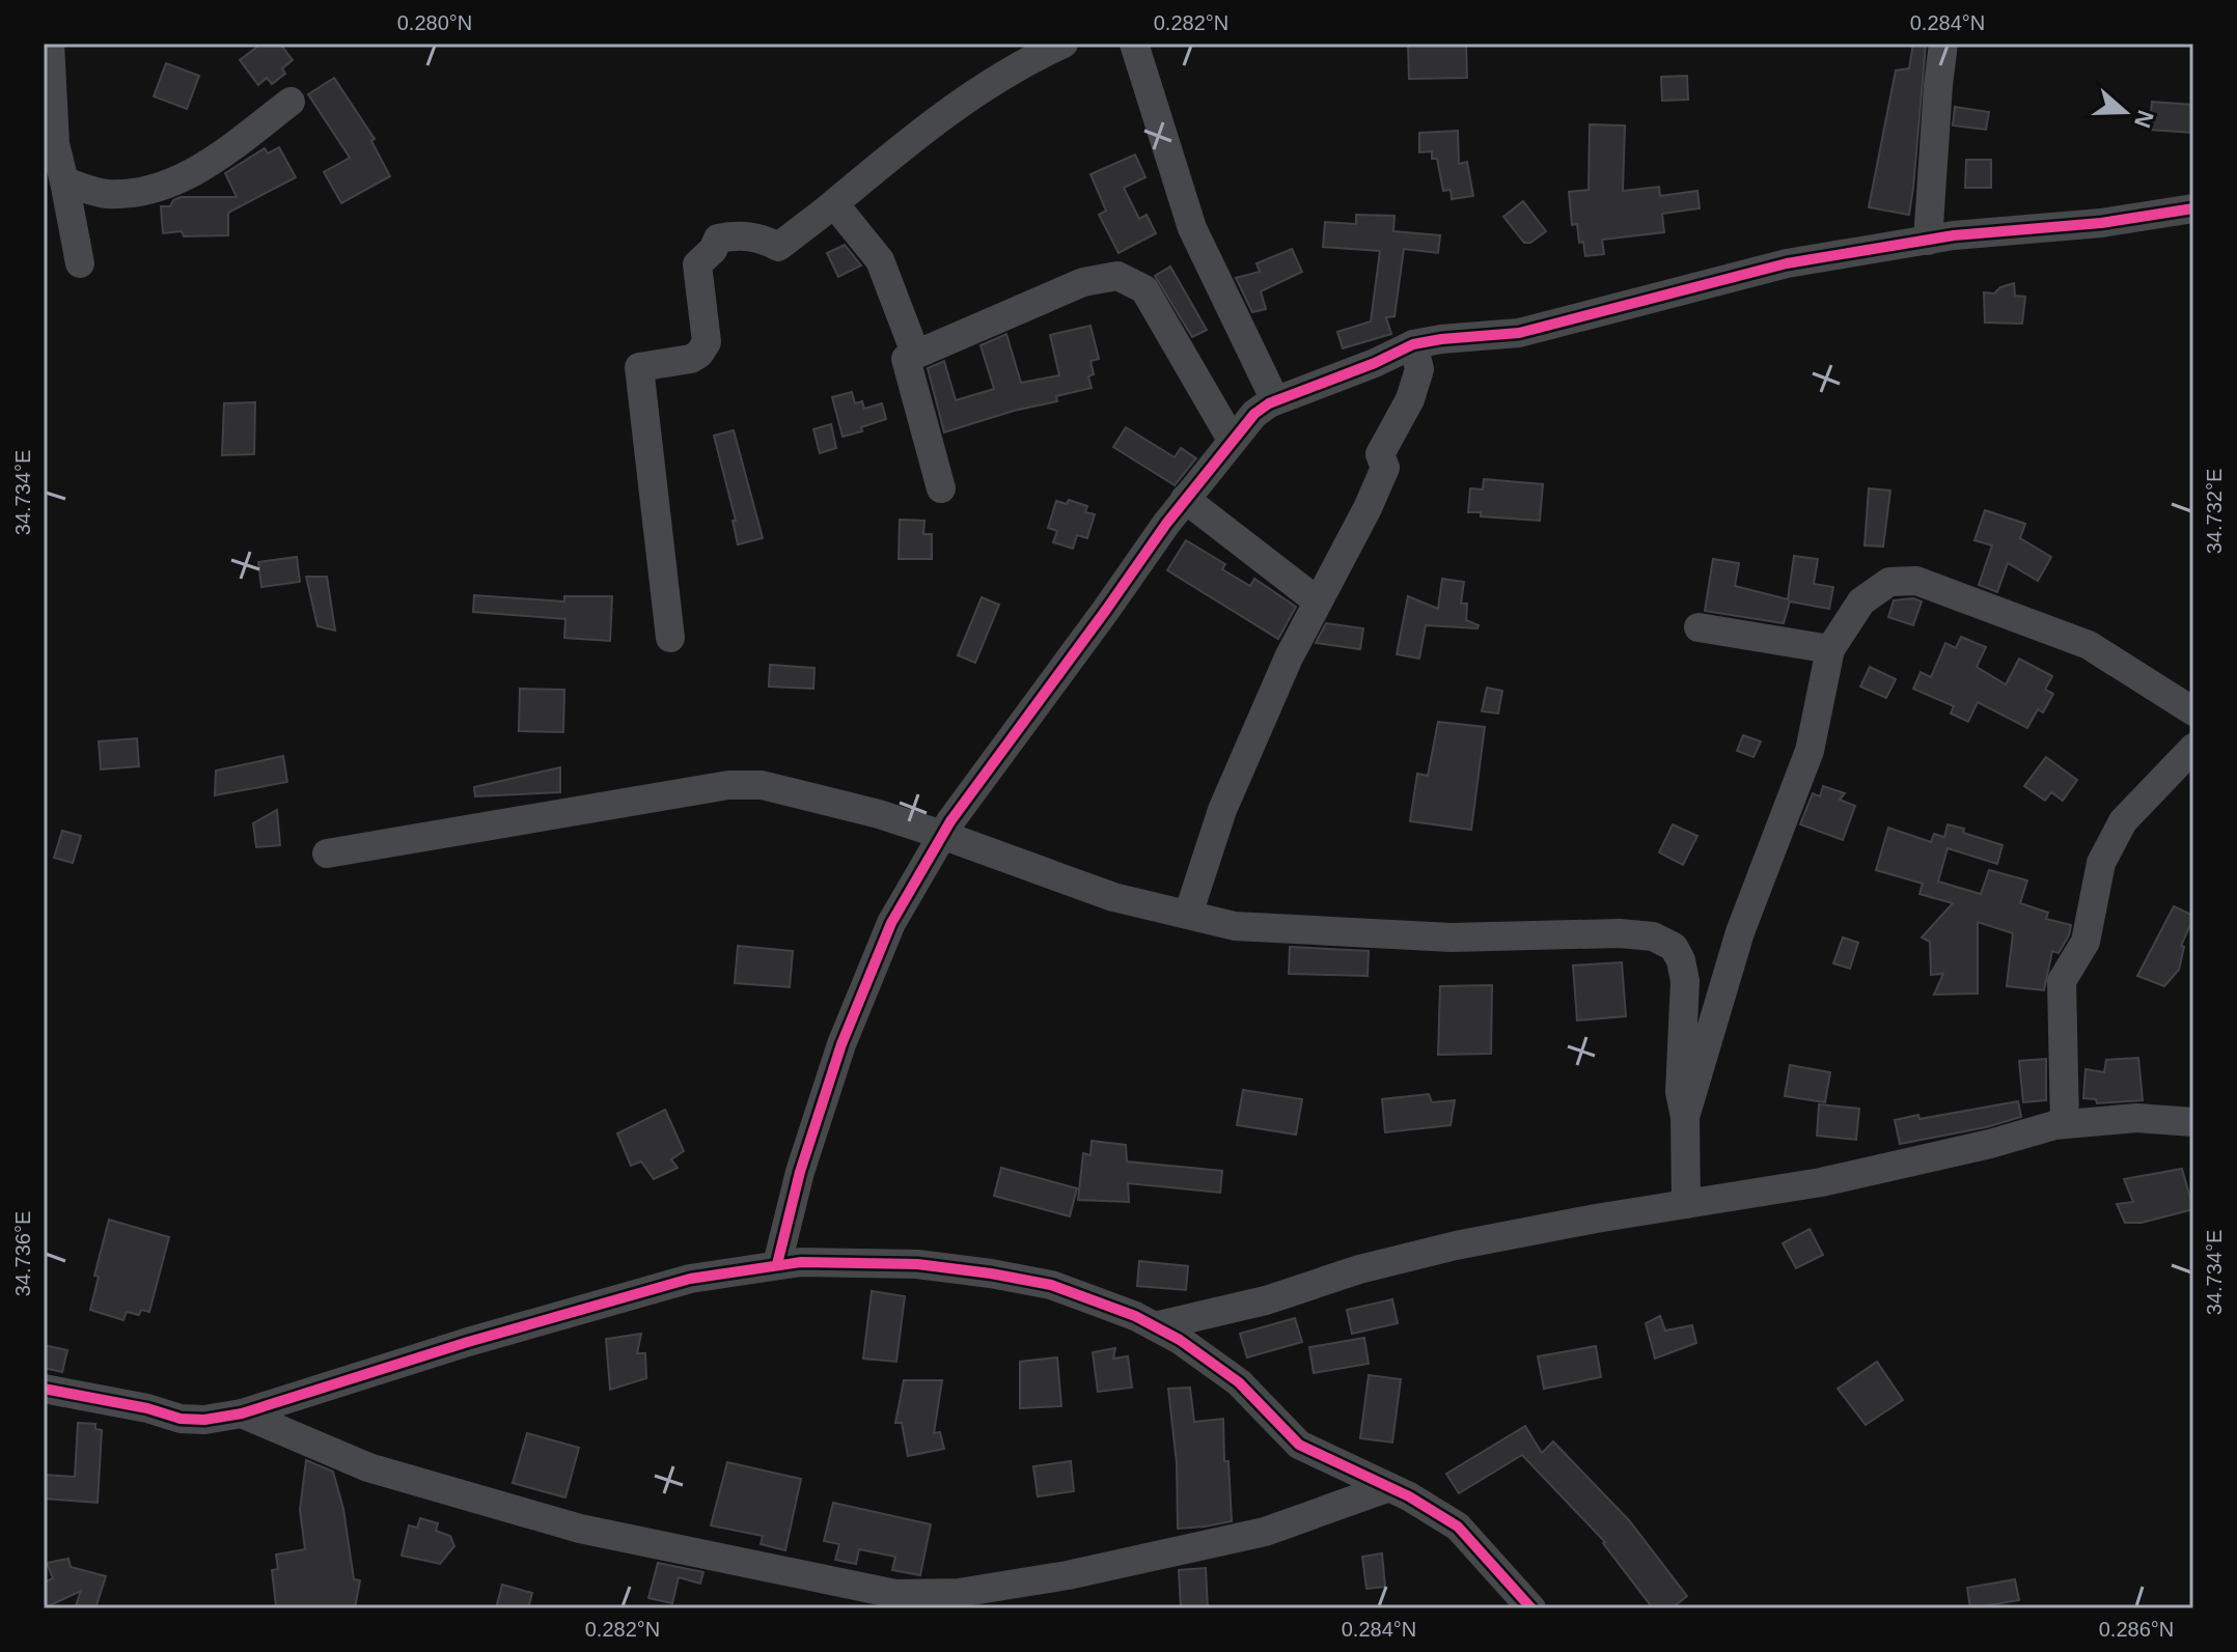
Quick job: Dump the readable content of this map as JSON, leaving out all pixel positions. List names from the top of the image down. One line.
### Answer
{"north":"right","coordinates":["0.280°N","0.282°N","0.284°N","34.734°E","34.732°E","34.736°E","0.286°N"]}
